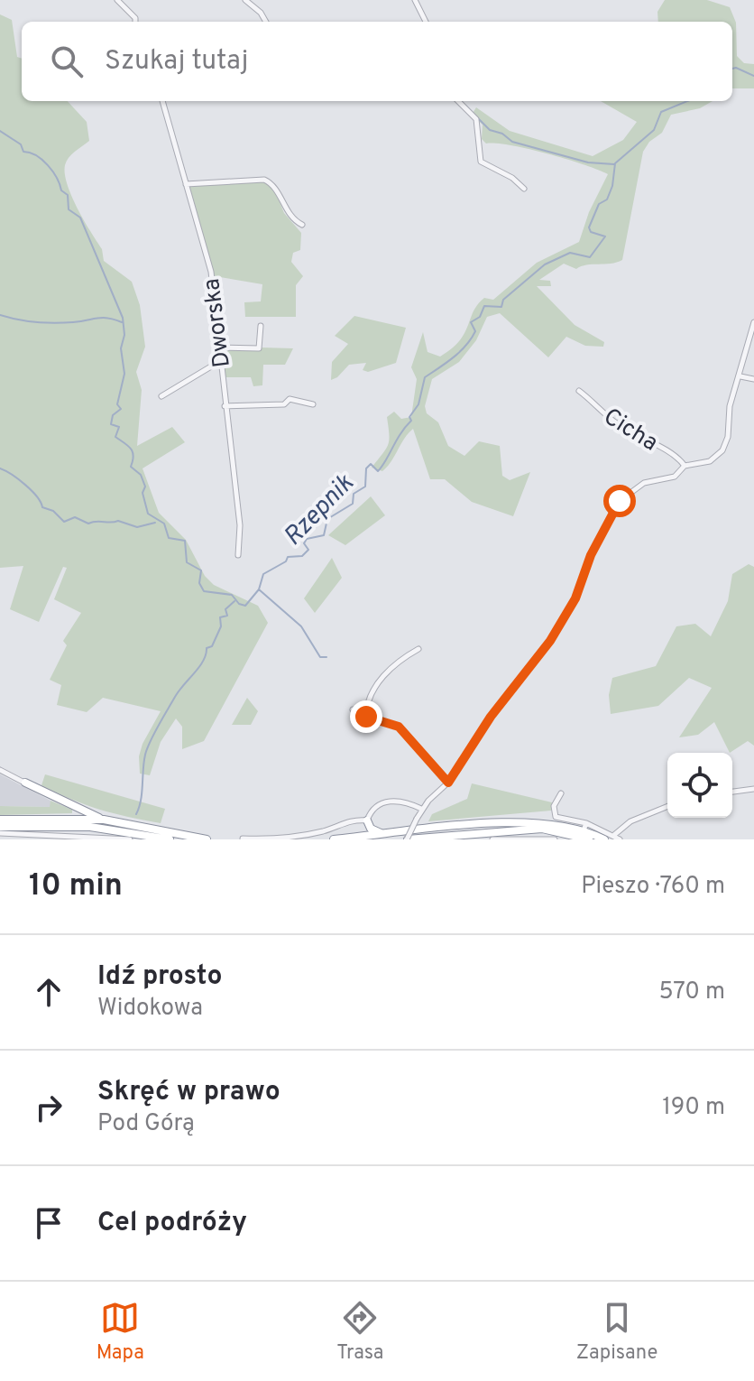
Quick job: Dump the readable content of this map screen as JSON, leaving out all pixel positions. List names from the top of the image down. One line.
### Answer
{"streets":{"street":["Dworska","Cicha"]},"water":["Rzepnik"],"page":{"search":"Szukaj tutaj","heading":["10 min","Pieszo · 760 m"],"list":[["Idź prosto","Widokowa","570 m"],["Skręć w prawo","Pod Górą","190 m"],"Cel podróży"],"nav":["Mapa","Trasa","Zapisane"]}}
